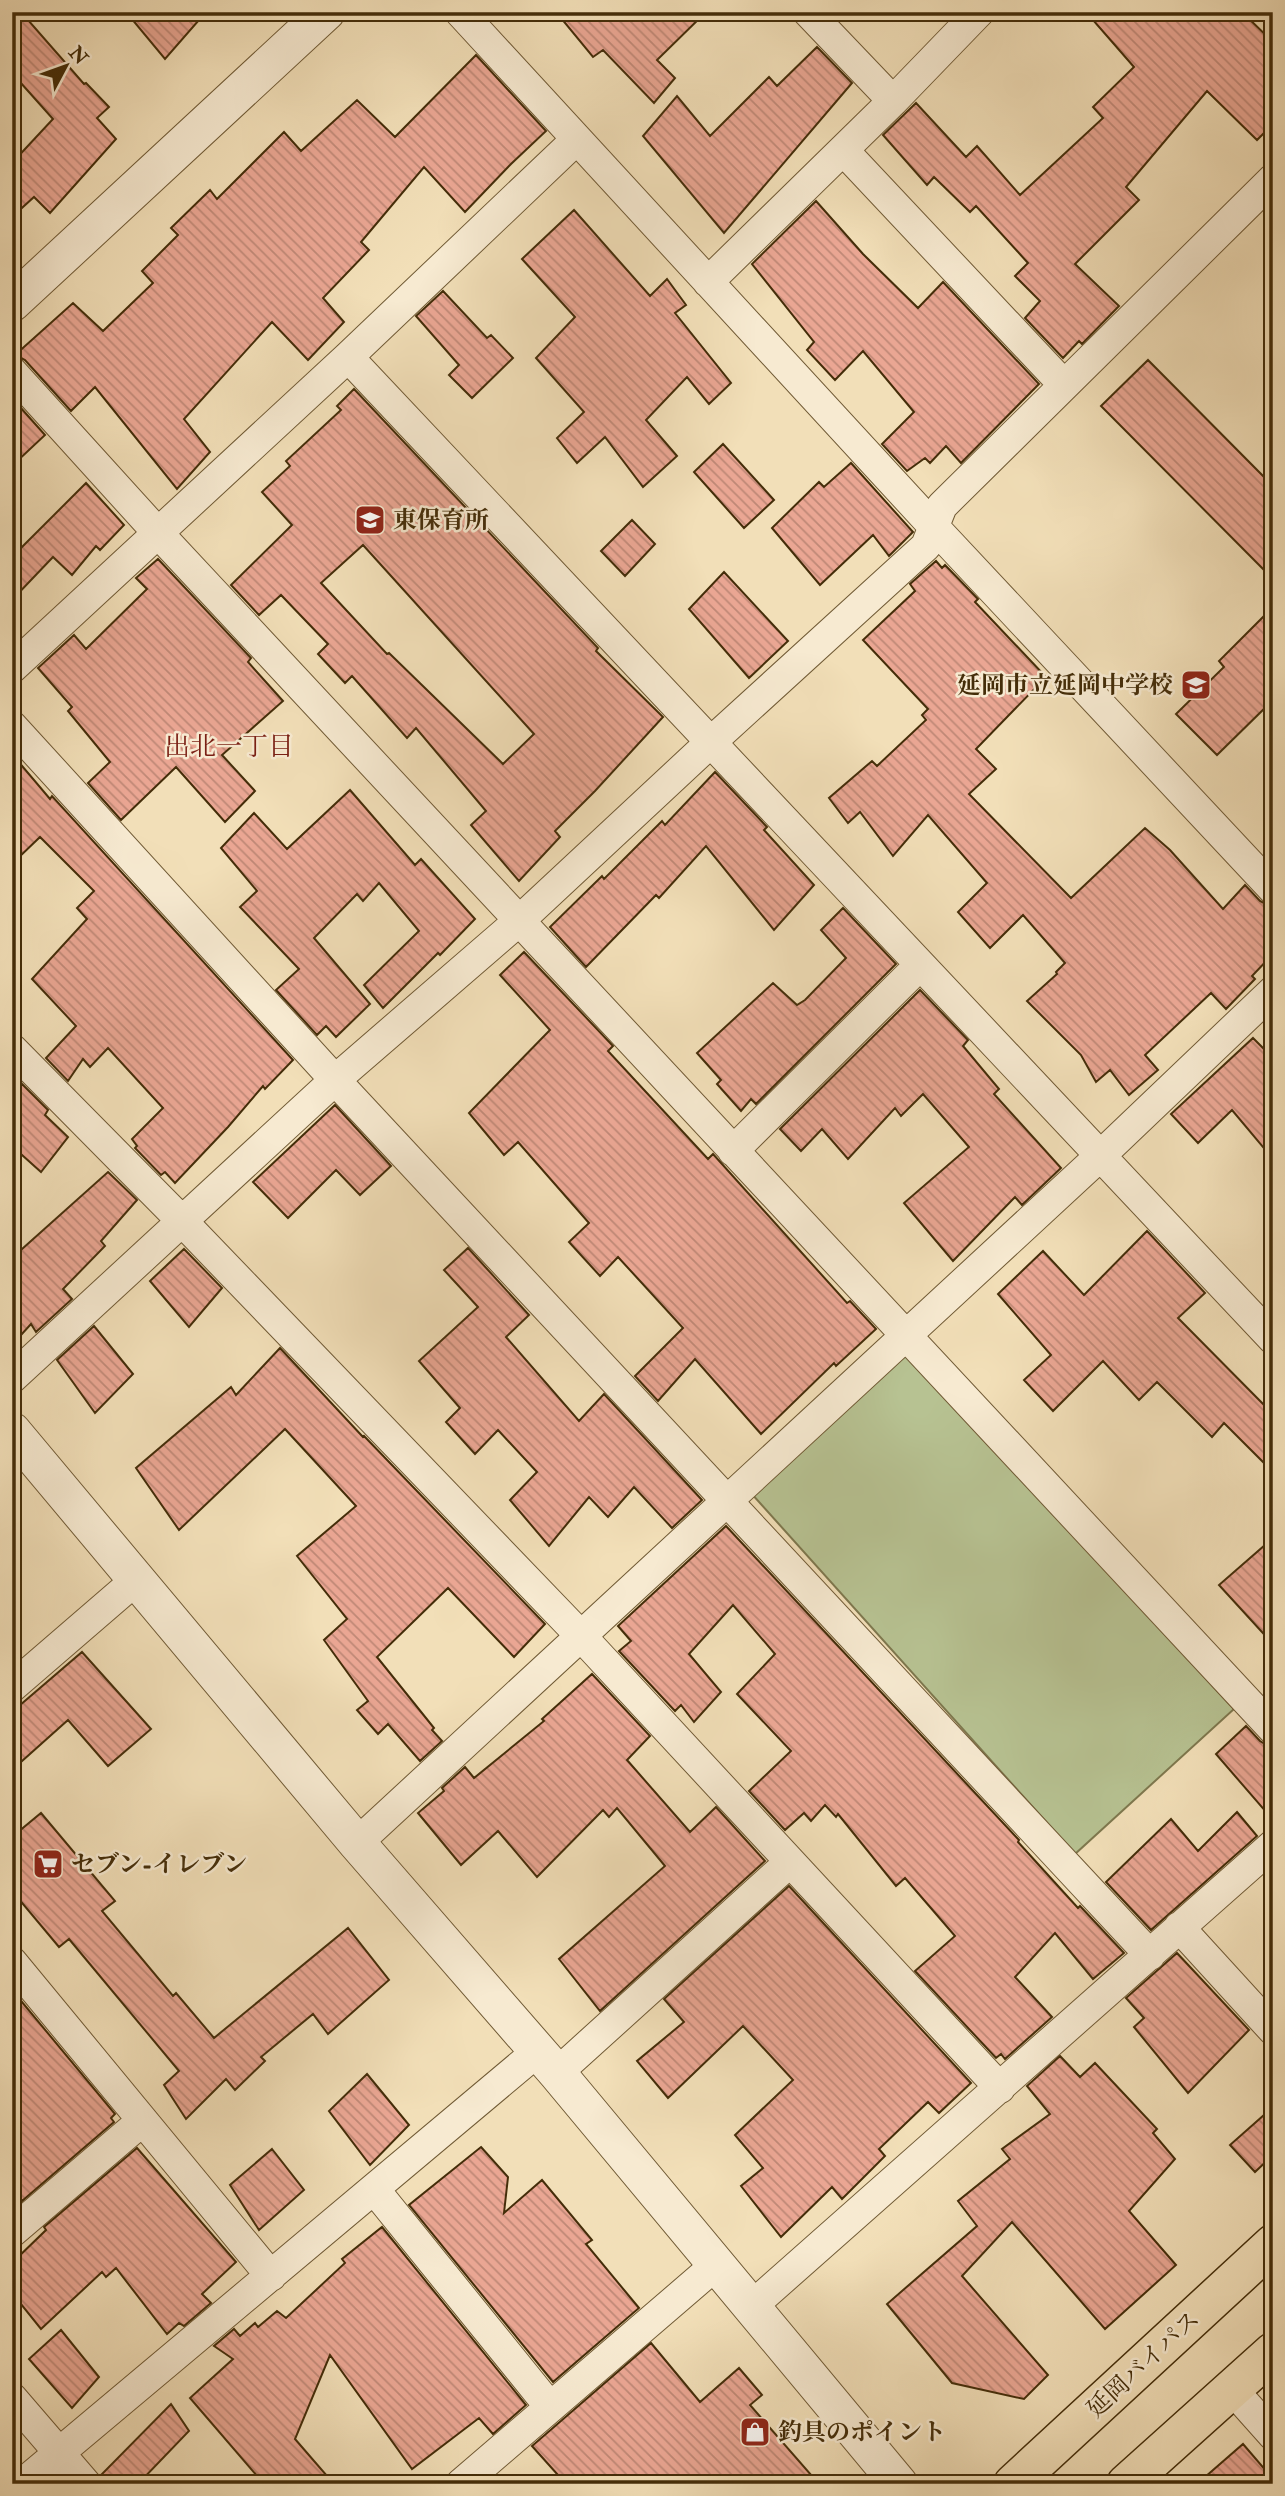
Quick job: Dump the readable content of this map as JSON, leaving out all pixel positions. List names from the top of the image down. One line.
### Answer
{"streets":{"highway":["延岡バイパス"]},"districts":["出北一丁目"],"places":{"school or university":["東保育所","延岡市立延岡中学校"],"supermarket":["セブン-イレブン"],"shop":["釣具のポイント"]},"north":"top right"}
